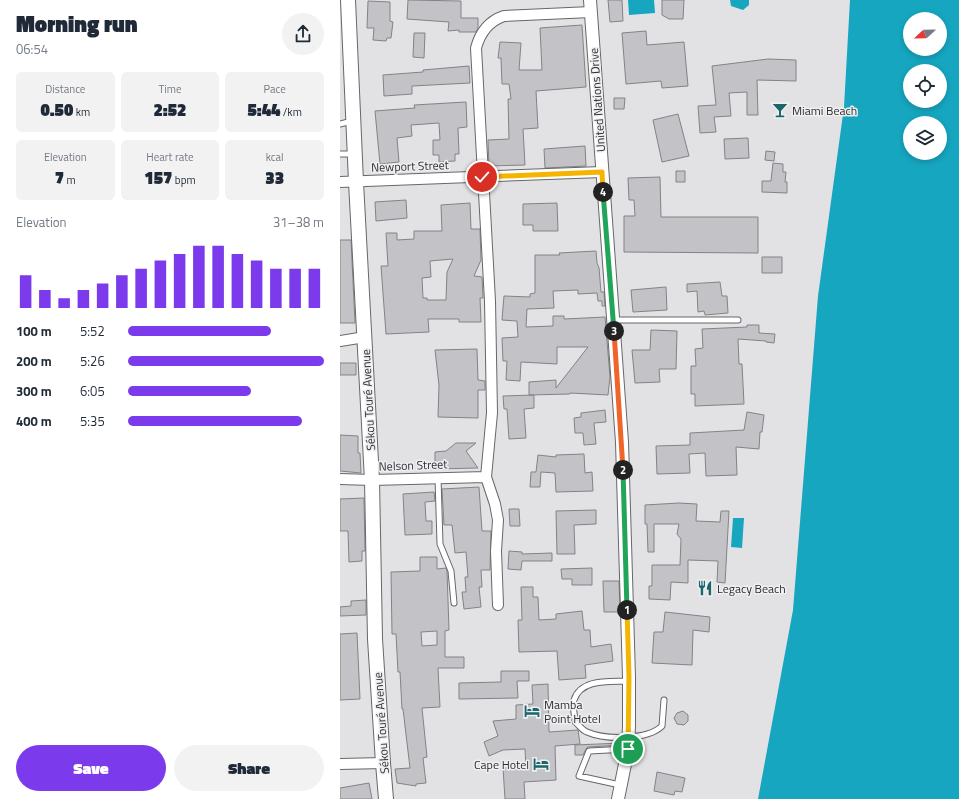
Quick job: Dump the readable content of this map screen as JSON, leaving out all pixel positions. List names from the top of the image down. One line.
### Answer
{"streets":{"main road":["Sékou Touré Avenue"],"street":["United Nations Drive","Newport Street","Nelson Street"]},"crossings":[["United Nations Drive","Newport Street"],["Newport Street","Sékou Touré Avenue"],["Sékou Touré Avenue","Nelson Street"]],"places":{"bar":["Miami Beach"],"restaurant":["Legacy Beach"],"hotel":["Mamba Point Hotel","Cape Hotel"]},"north":"left","page":{"heading":["Morning run","06:54"],"stats":[["Distance","0.50 km"],["Time","2:52"],["Pace","5:44 /km"],["Elevation","7 m"],["Heart rate","157 bpm"],["kcal","33"]],"pins":["4","3","2","1"],"chart":["Elevation","31–38 m"],"list":[{"name":"100 m","note":"5:52"},{"name":"200 m","note":"5:26"},{"name":"300 m","note":"6:05"},{"name":"400 m","note":"5:35"}],"buttons":["Save","Share"]}}
